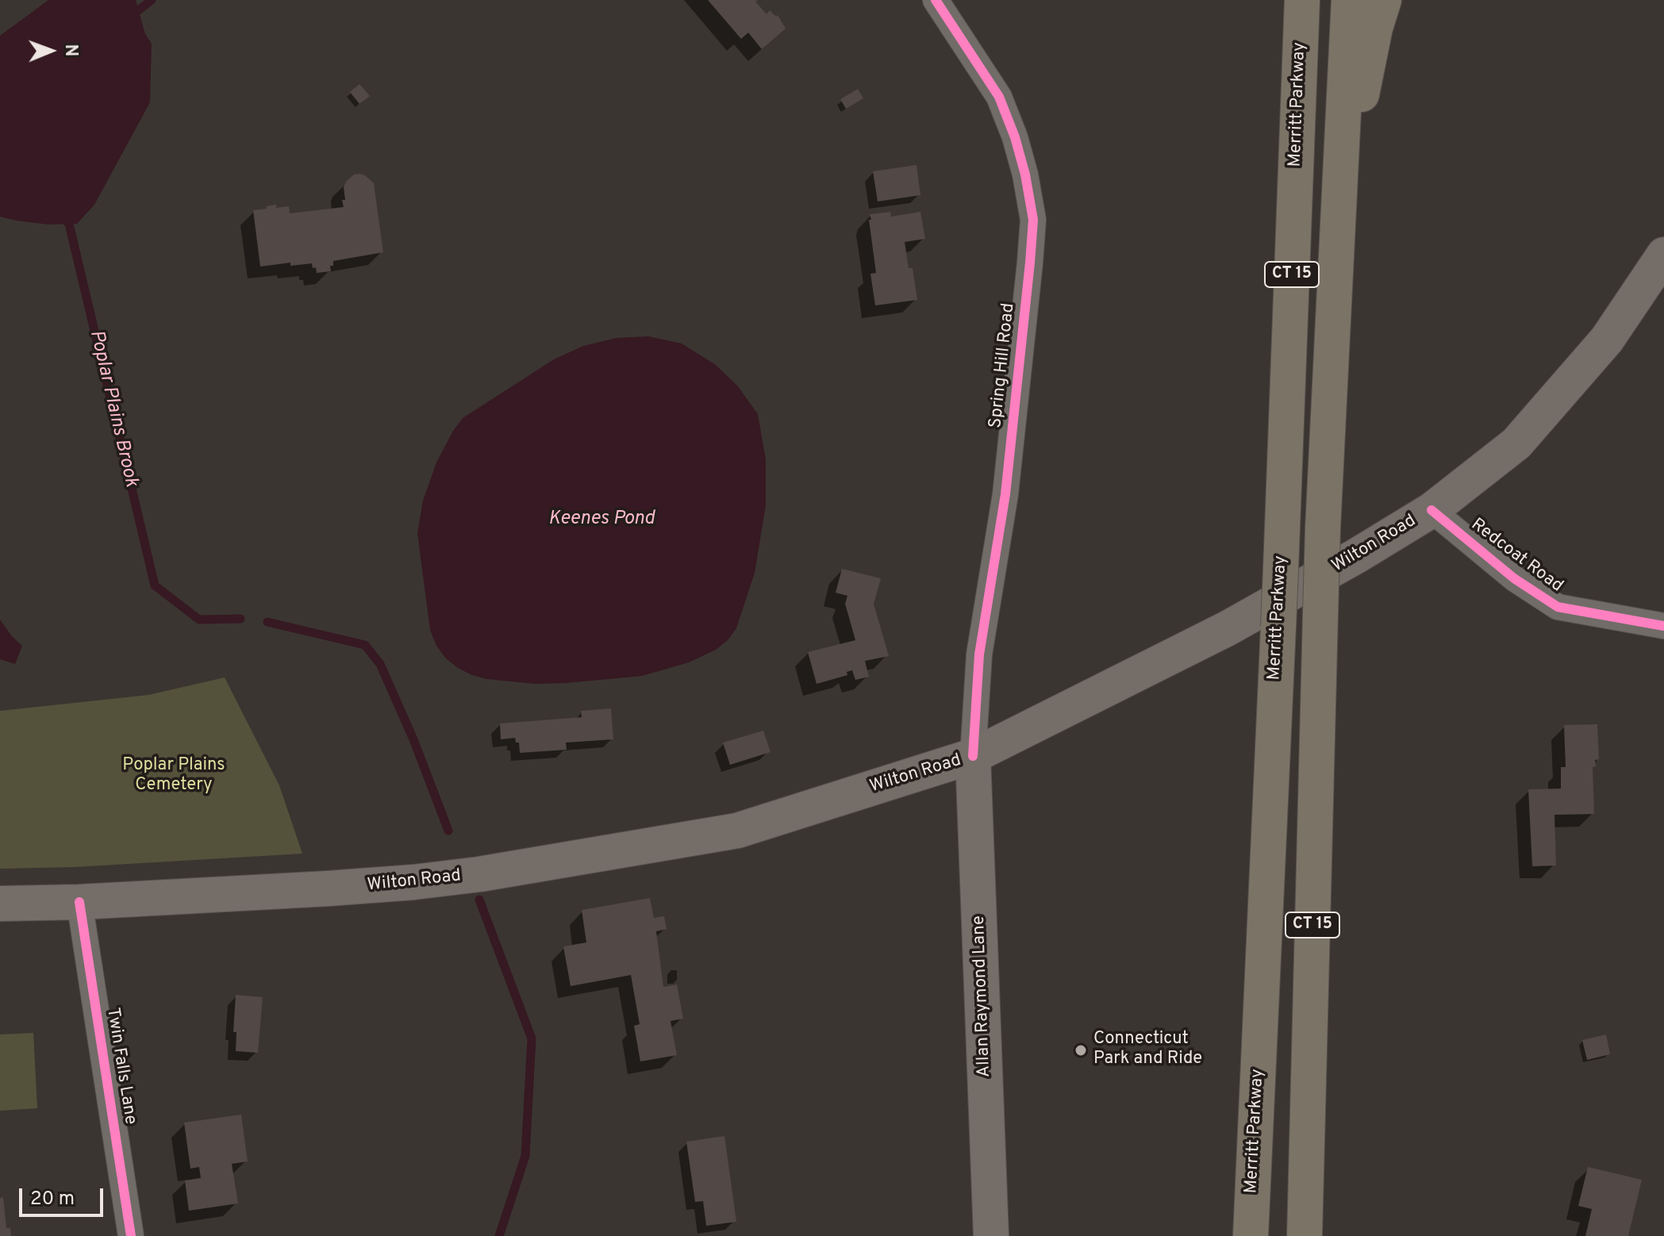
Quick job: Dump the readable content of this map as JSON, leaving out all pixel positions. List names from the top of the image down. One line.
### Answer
{"streets":{"highway":["Merritt Parkway","CT 15"],"main road":["Wilton Road","Allan Raymond Lane"],"street":["Spring Hill Road","Redcoat Road","Twin Falls Lane"]},"crossings":[["Spring Hill Road","Wilton Road"],["Spring Hill Road","Allan Raymond Lane"],["Wilton Road","Redcoat Road"],["Wilton Road","Allan Raymond Lane"],["Wilton Road","Twin Falls Lane"]],"water":["Poplar Plains Brook","Keenes Pond"],"parks":["Poplar Plains Cemetery"],"places":["Connecticut Park and Ride"],"scale_bar":"20 m","north":"right"}
